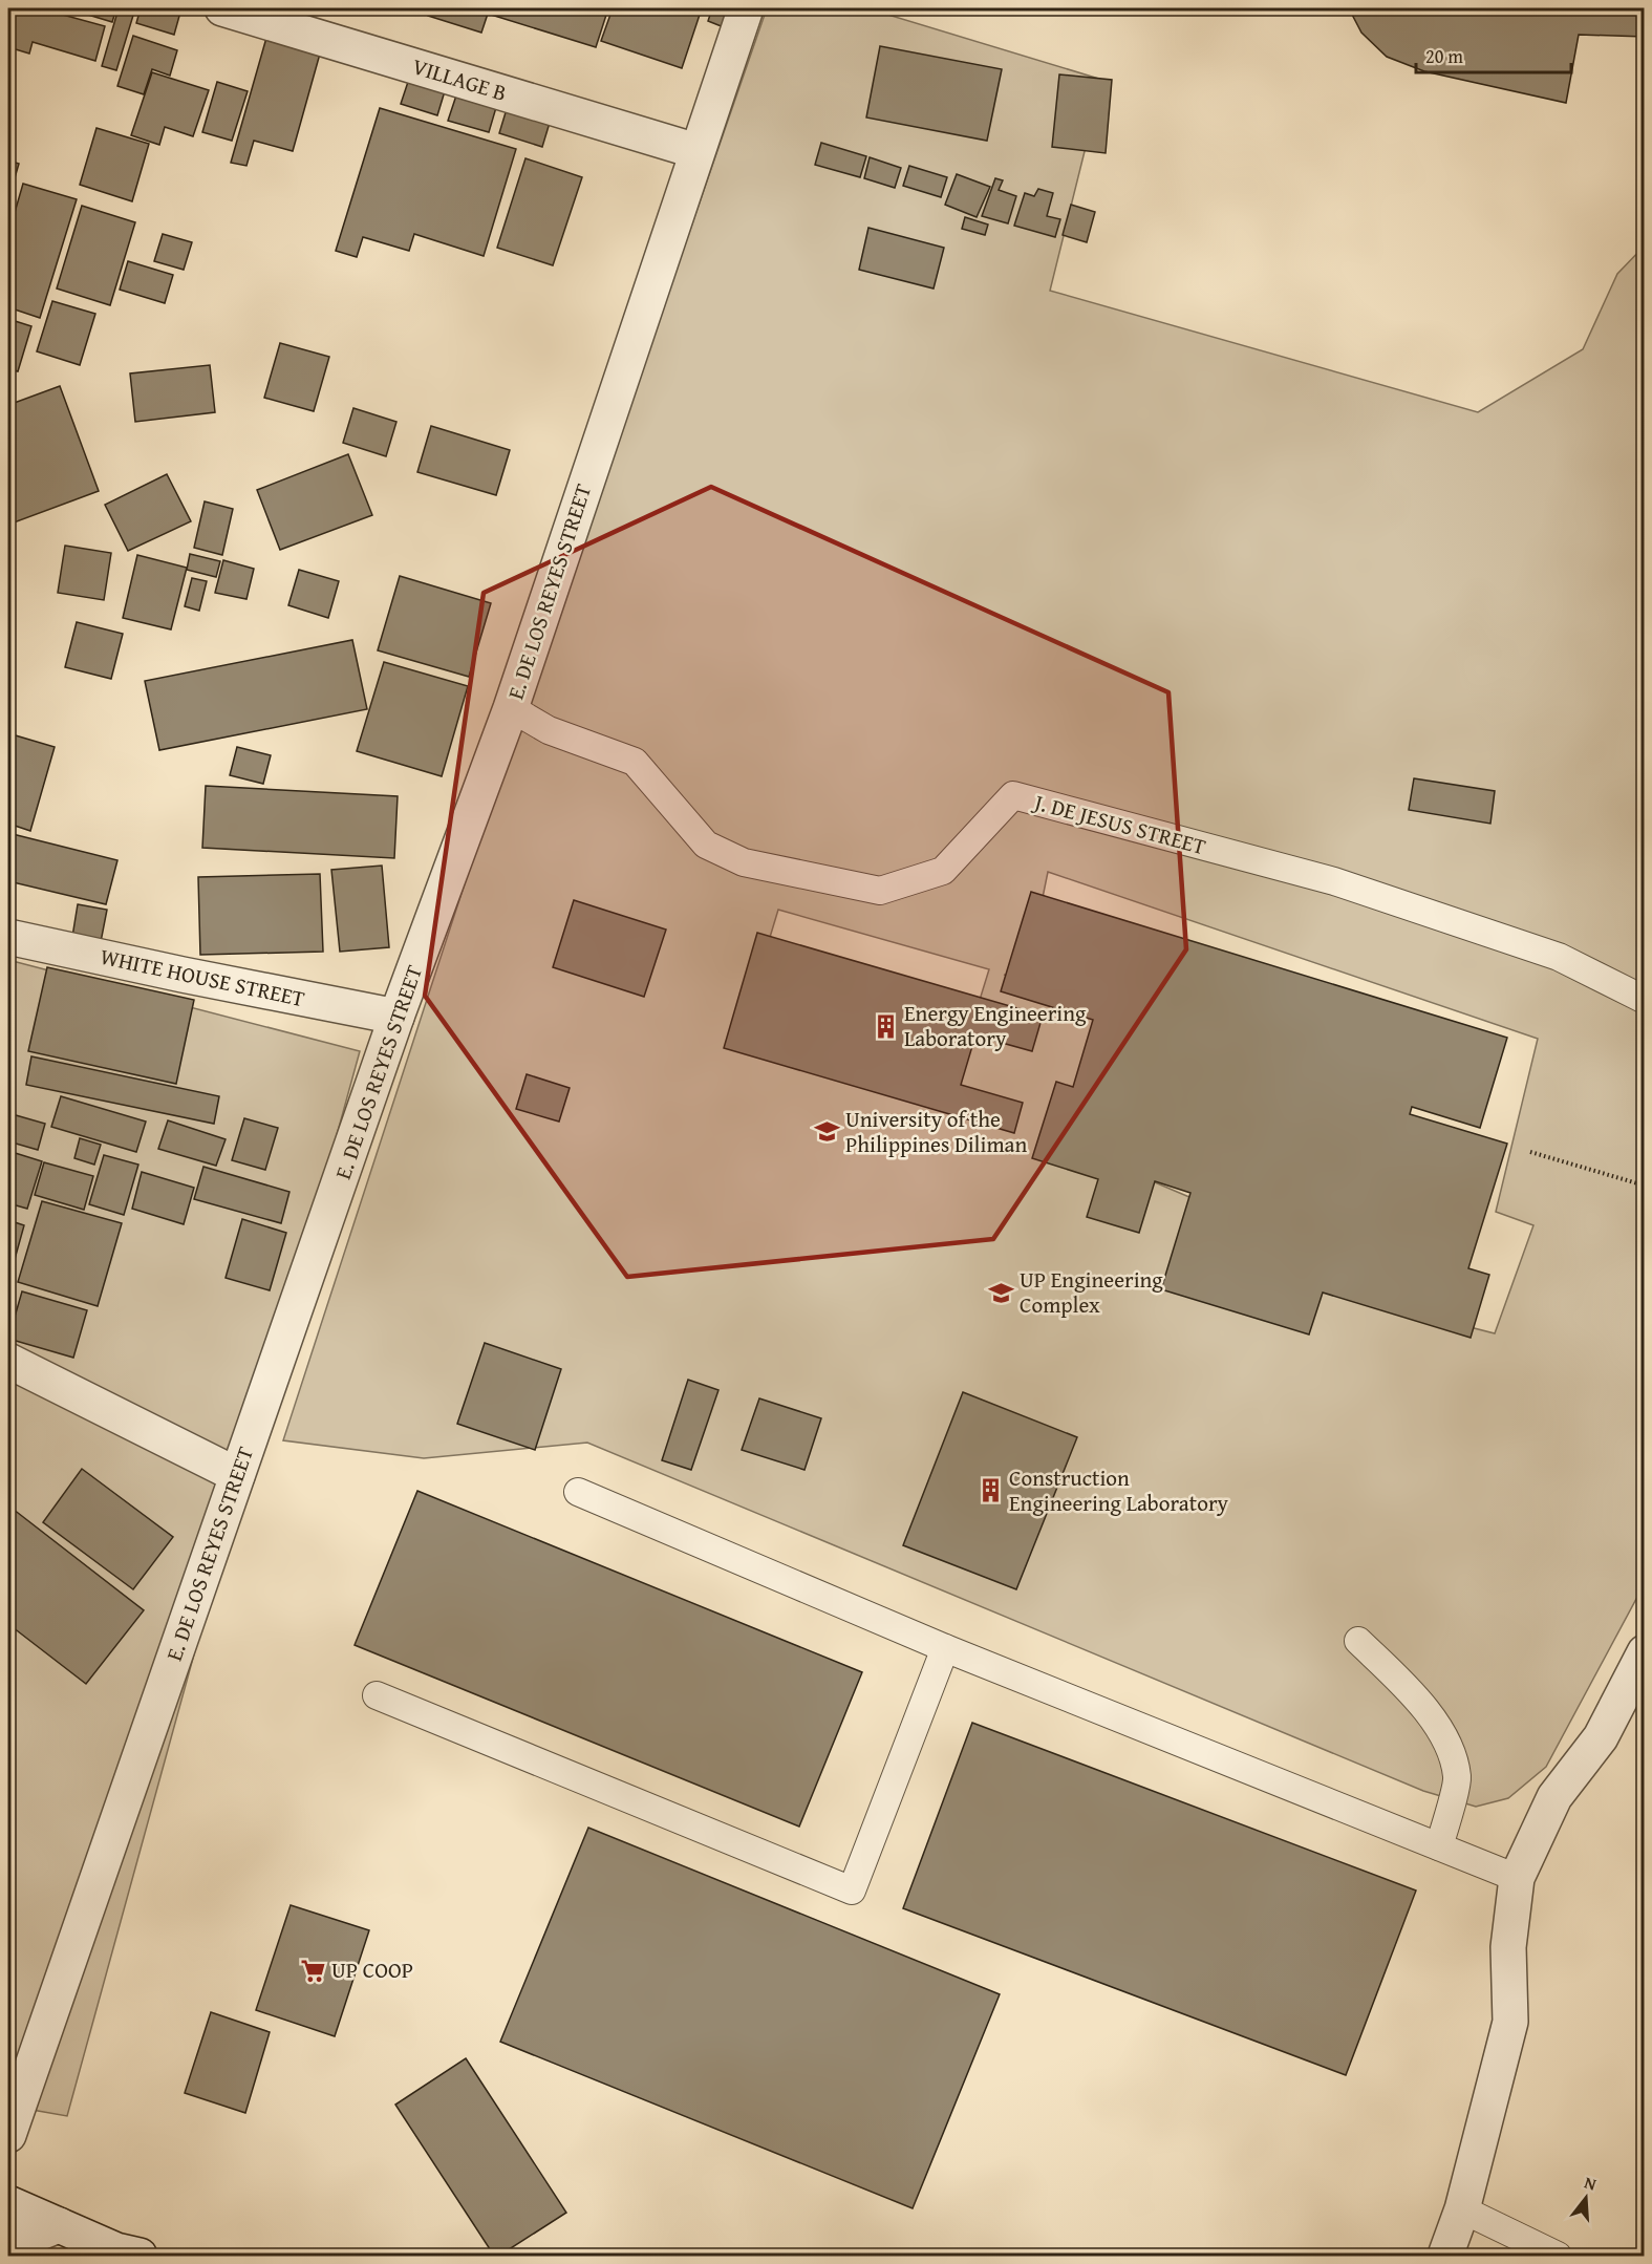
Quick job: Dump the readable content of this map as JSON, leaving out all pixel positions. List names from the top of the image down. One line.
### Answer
{"streets":{"street":["VILLAGE B","E. DE LOS REYES STREET","WHITE HOUSE STREET"],"lane":["J. DE JESUS STREET"]},"crossings":[["VILLAGE B","E. DE LOS REYES STREET"],["E. DE LOS REYES STREET","J. DE JESUS STREET"],["E. DE LOS REYES STREET","WHITE HOUSE STREET"]],"places":{"building":["Energy Engineering Laboratory","Construction Engineering Laboratory"],"school or university":["University of the Philippines Diliman","UP Engineering Complex"],"supermarket":["UP COOP"]},"scale_bar":"20 m","north":"top"}
